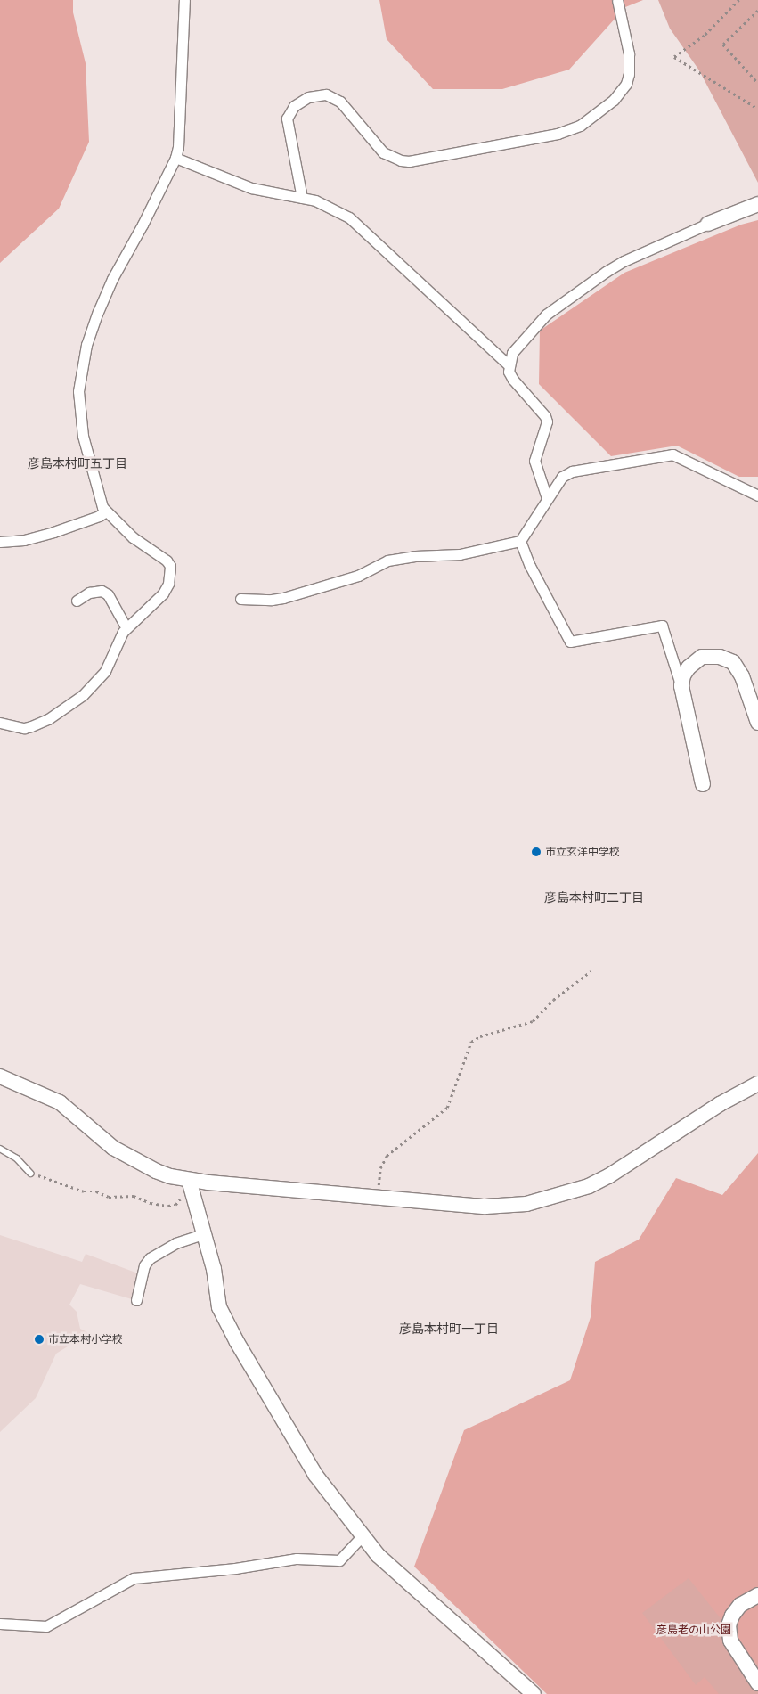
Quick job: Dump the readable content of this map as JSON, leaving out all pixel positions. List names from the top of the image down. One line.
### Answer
{"districts":["彦島本村町五丁目","彦島本村町二丁目","彦島本村町一丁目"],"parks":["彦島老の山公園"],"places":["市立玄洋中学校","市立本村小学校"]}
